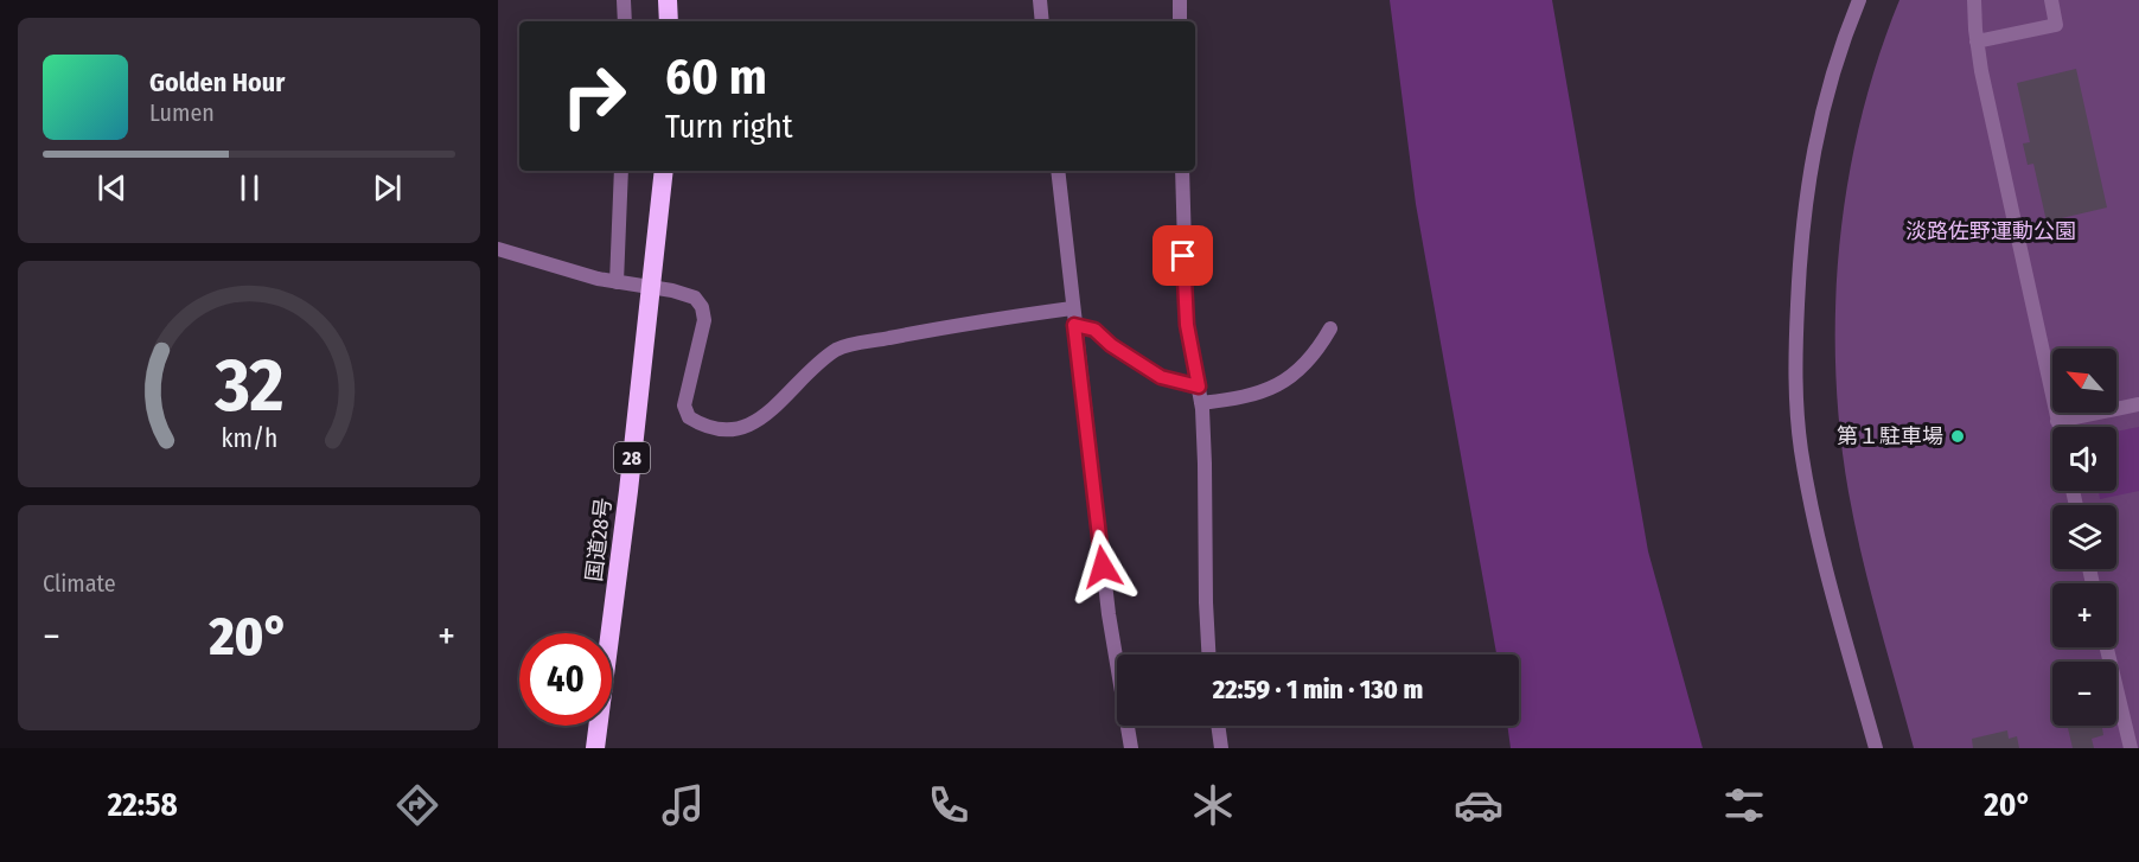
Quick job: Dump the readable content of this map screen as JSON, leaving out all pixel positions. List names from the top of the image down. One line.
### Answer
{"streets":{"highway":["28","国道28号"]},"parks":["淡路佐野運動公園"],"places":["第１駐車場"],"north":"top left","page":{"turn":["60 m","Turn right"],"song":["Golden Hour","Lumen"],"map_buttons":["+","−"],"tile":"Climate","heat":["−","20°","+"],"limit":"40","trip":"22:59 · 1 min · 130 m","tabs":["22:58","20°"],"gauge":["32","km/h"]}}
